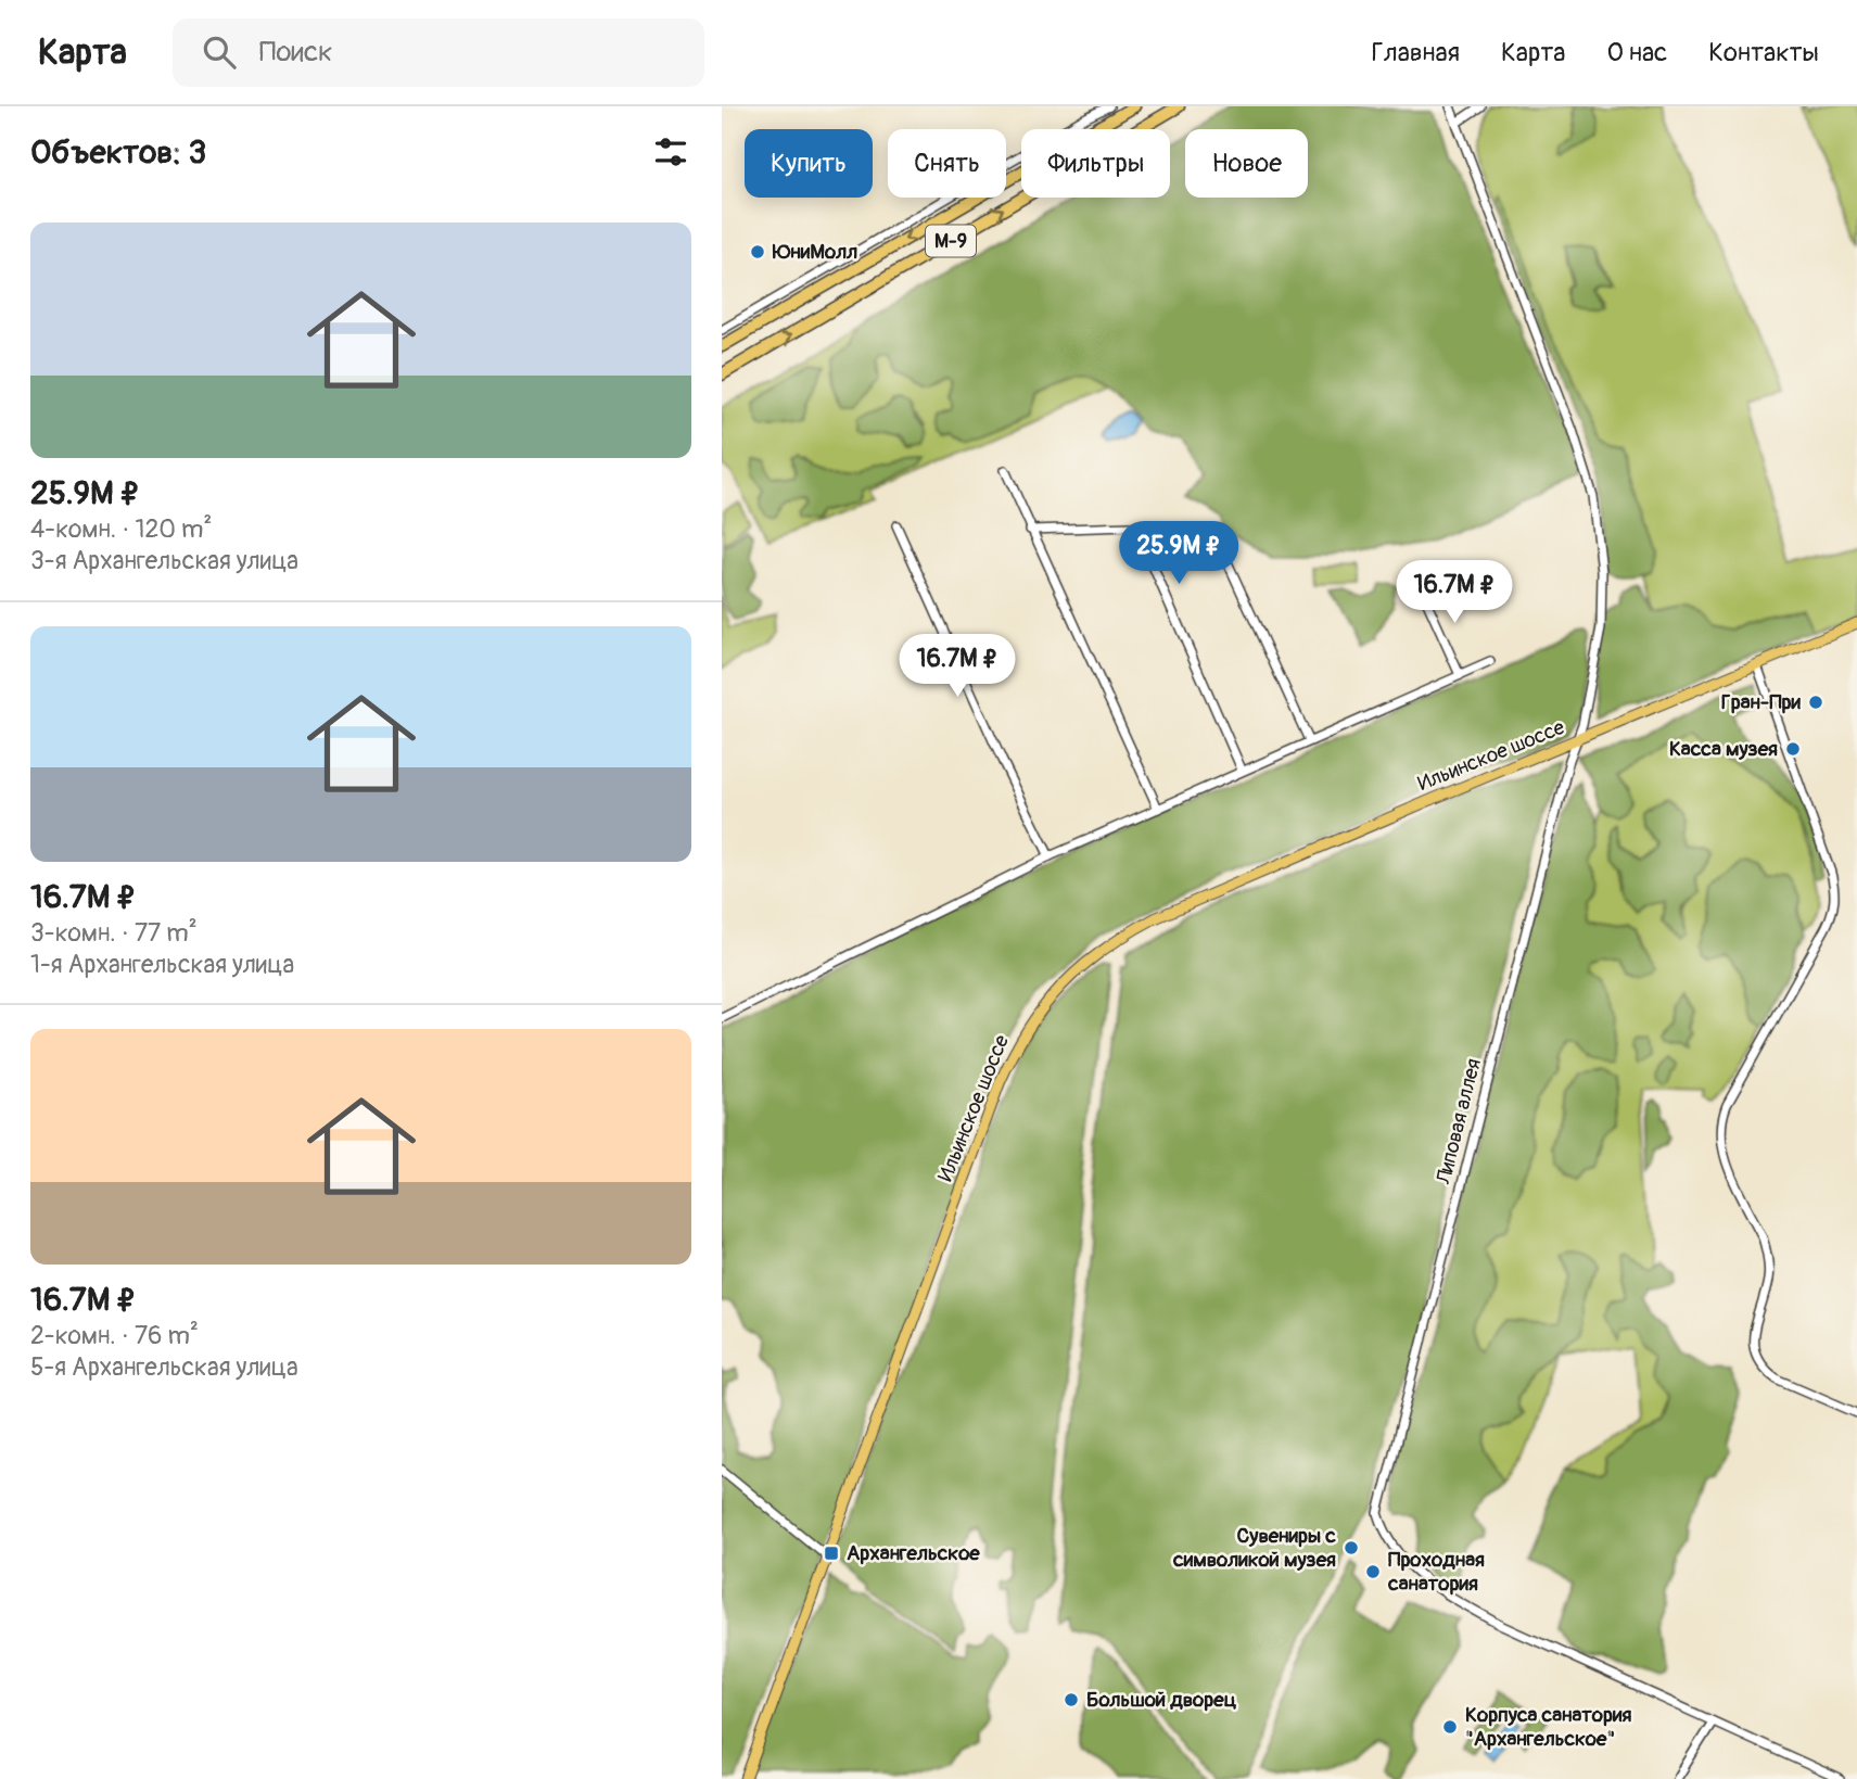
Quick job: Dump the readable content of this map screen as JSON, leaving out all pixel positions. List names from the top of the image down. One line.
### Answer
{"streets":{"highway":["М-9"],"main road":["Ильинское шоссе"],"street":["Липовая аллея"]},"crossings":[["Ильинское шоссе","Липовая аллея"]],"places":{"other":["ЮниМолл","Гран-При","Касса музея","Сувениры с символикой музея","Проходная санатория","Большой дворец","Корпуса санатория \"Архангельское\""],"transit":["Архангельское"]},"page":{"header":"Карта","search":"Поиск","nav":["Главная","Карта","О нас","Контакты"],"heading":"Объектов: 3","chip":["Купить","Снять","Фильтры","Новое"],"list":[{"name":"25.9M ₽","note":"4-комн. · 120 m² · 3-я Архангельская улица"},{"name":"16.7M ₽","note":"3-комн. · 77 m² · 1-я Архангельская улица"},{"name":"16.7M ₽","note":"2-комн. · 76 m² · 5-я Архангельская улица"}],"price":["25.9M ₽","16.7M ₽","16.7M ₽"]}}
